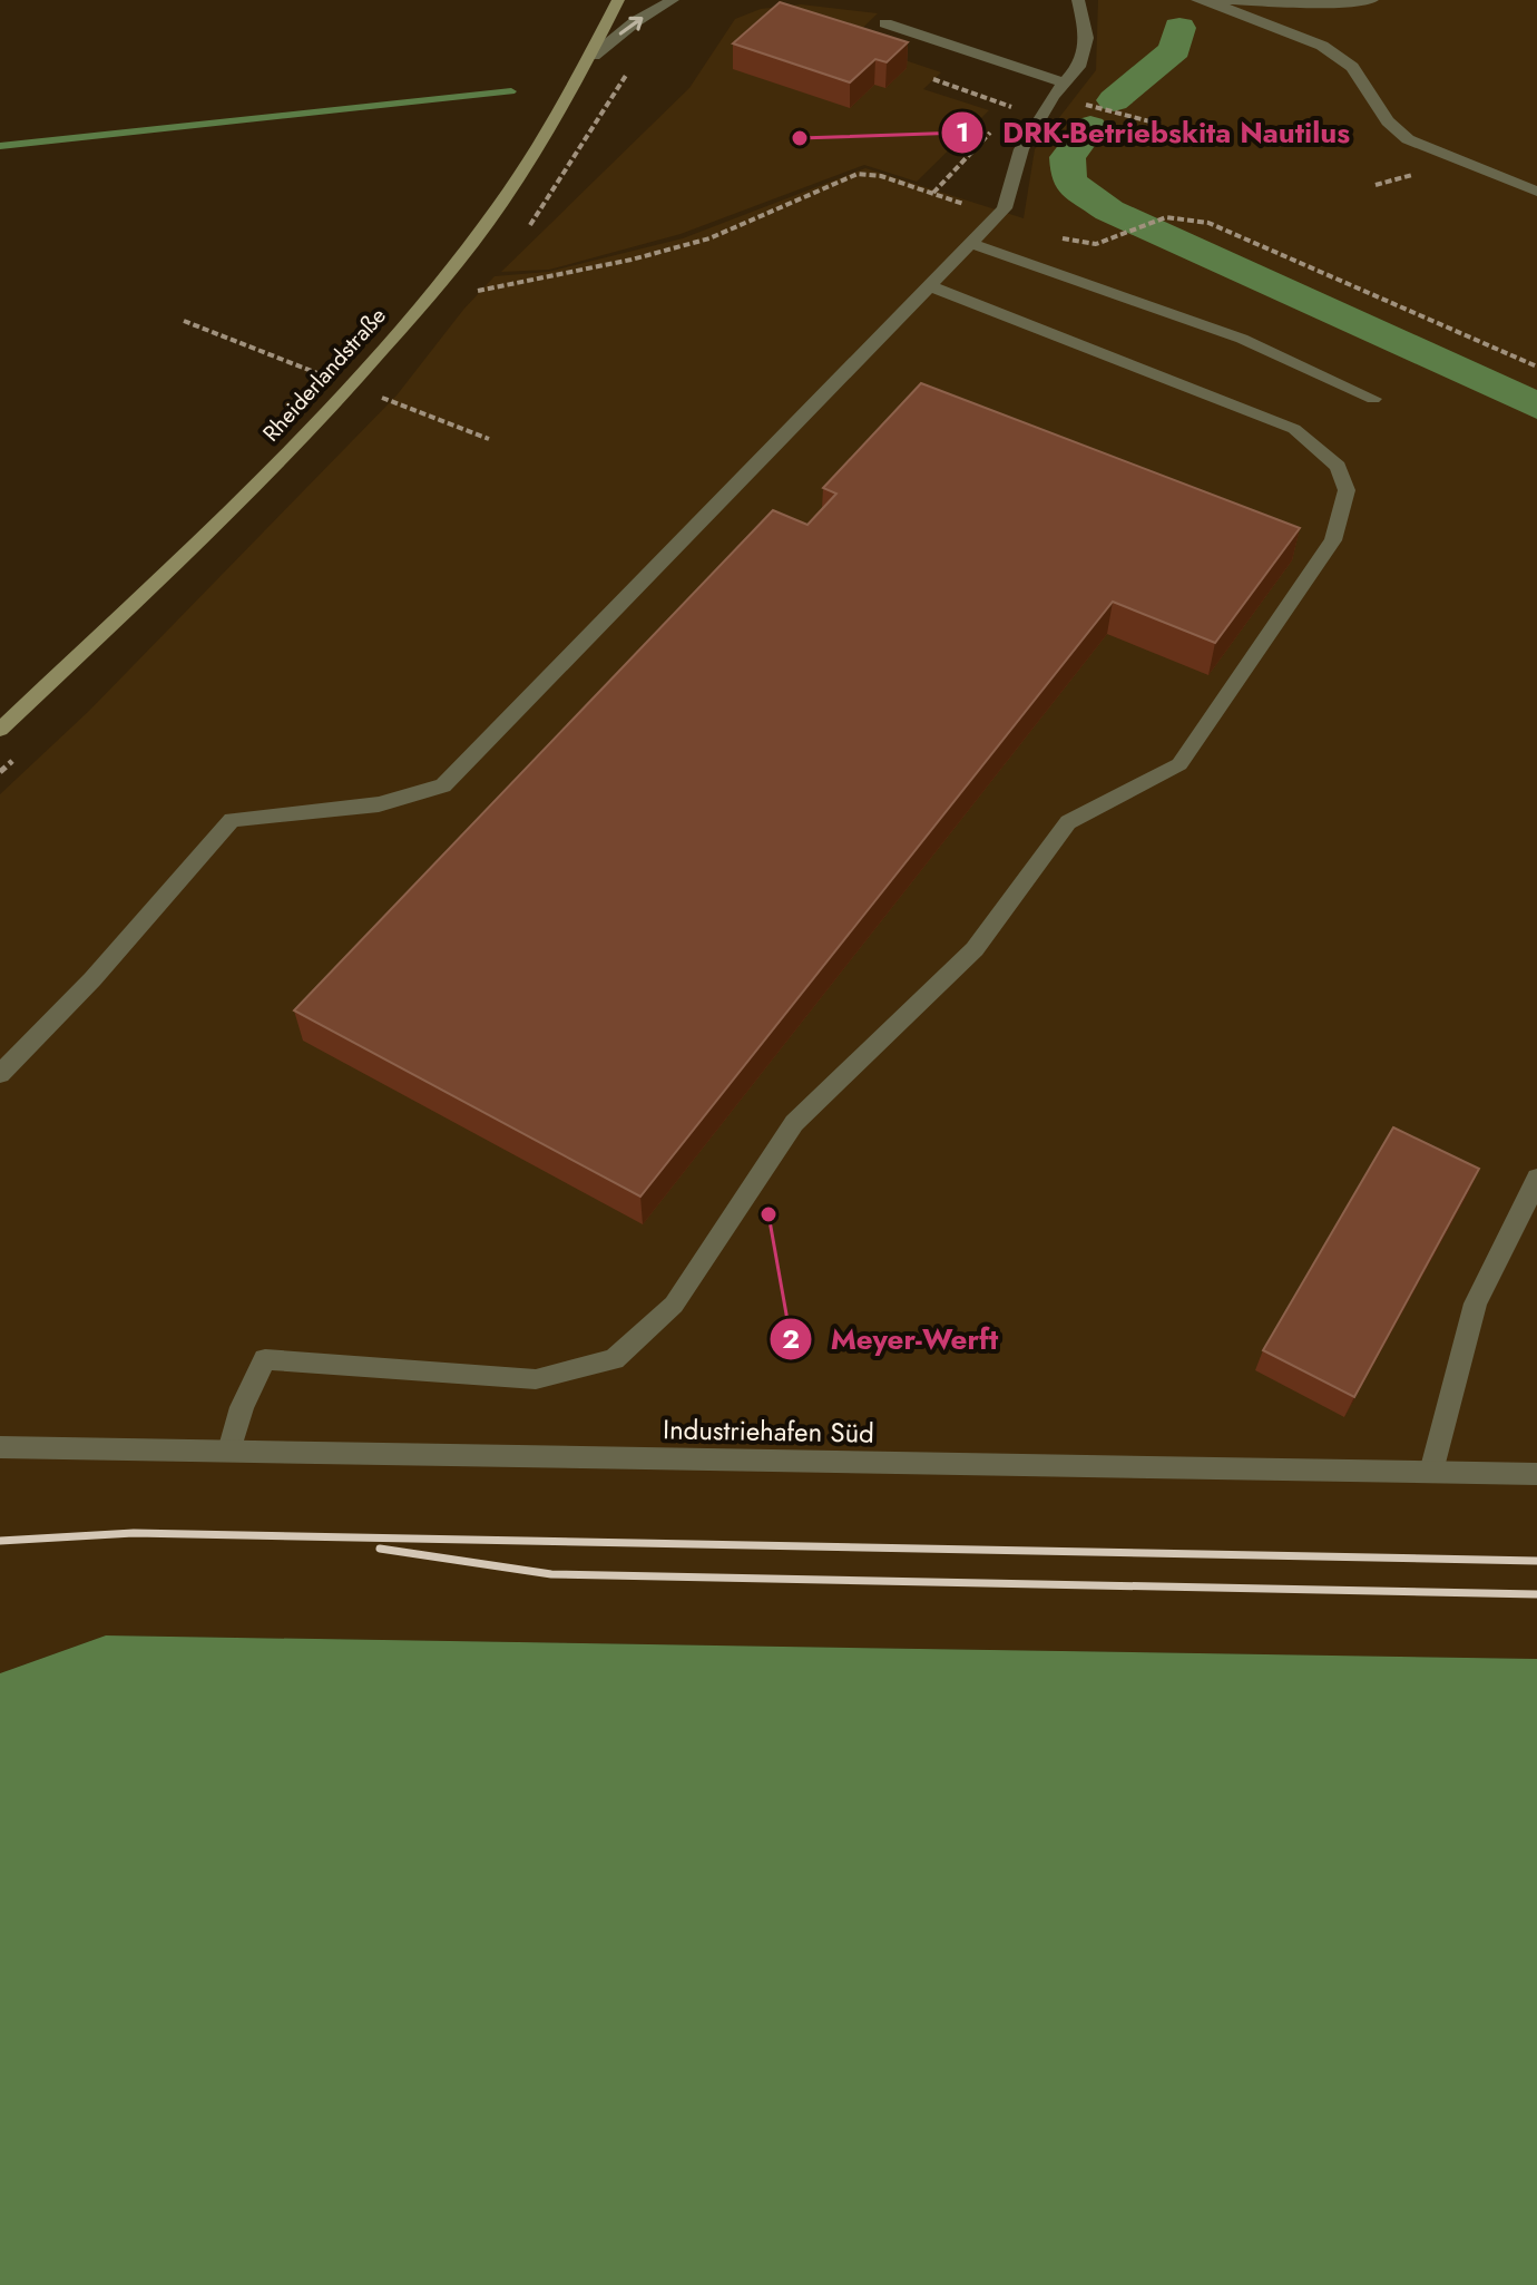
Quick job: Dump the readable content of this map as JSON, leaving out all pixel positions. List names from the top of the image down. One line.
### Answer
{"streets":{"main road":["Rheiderlandstraße"],"street":["Industriehafen Süd"]},"places":["DRK-Betriebskita Nautilus","Meyer-Werft"]}
